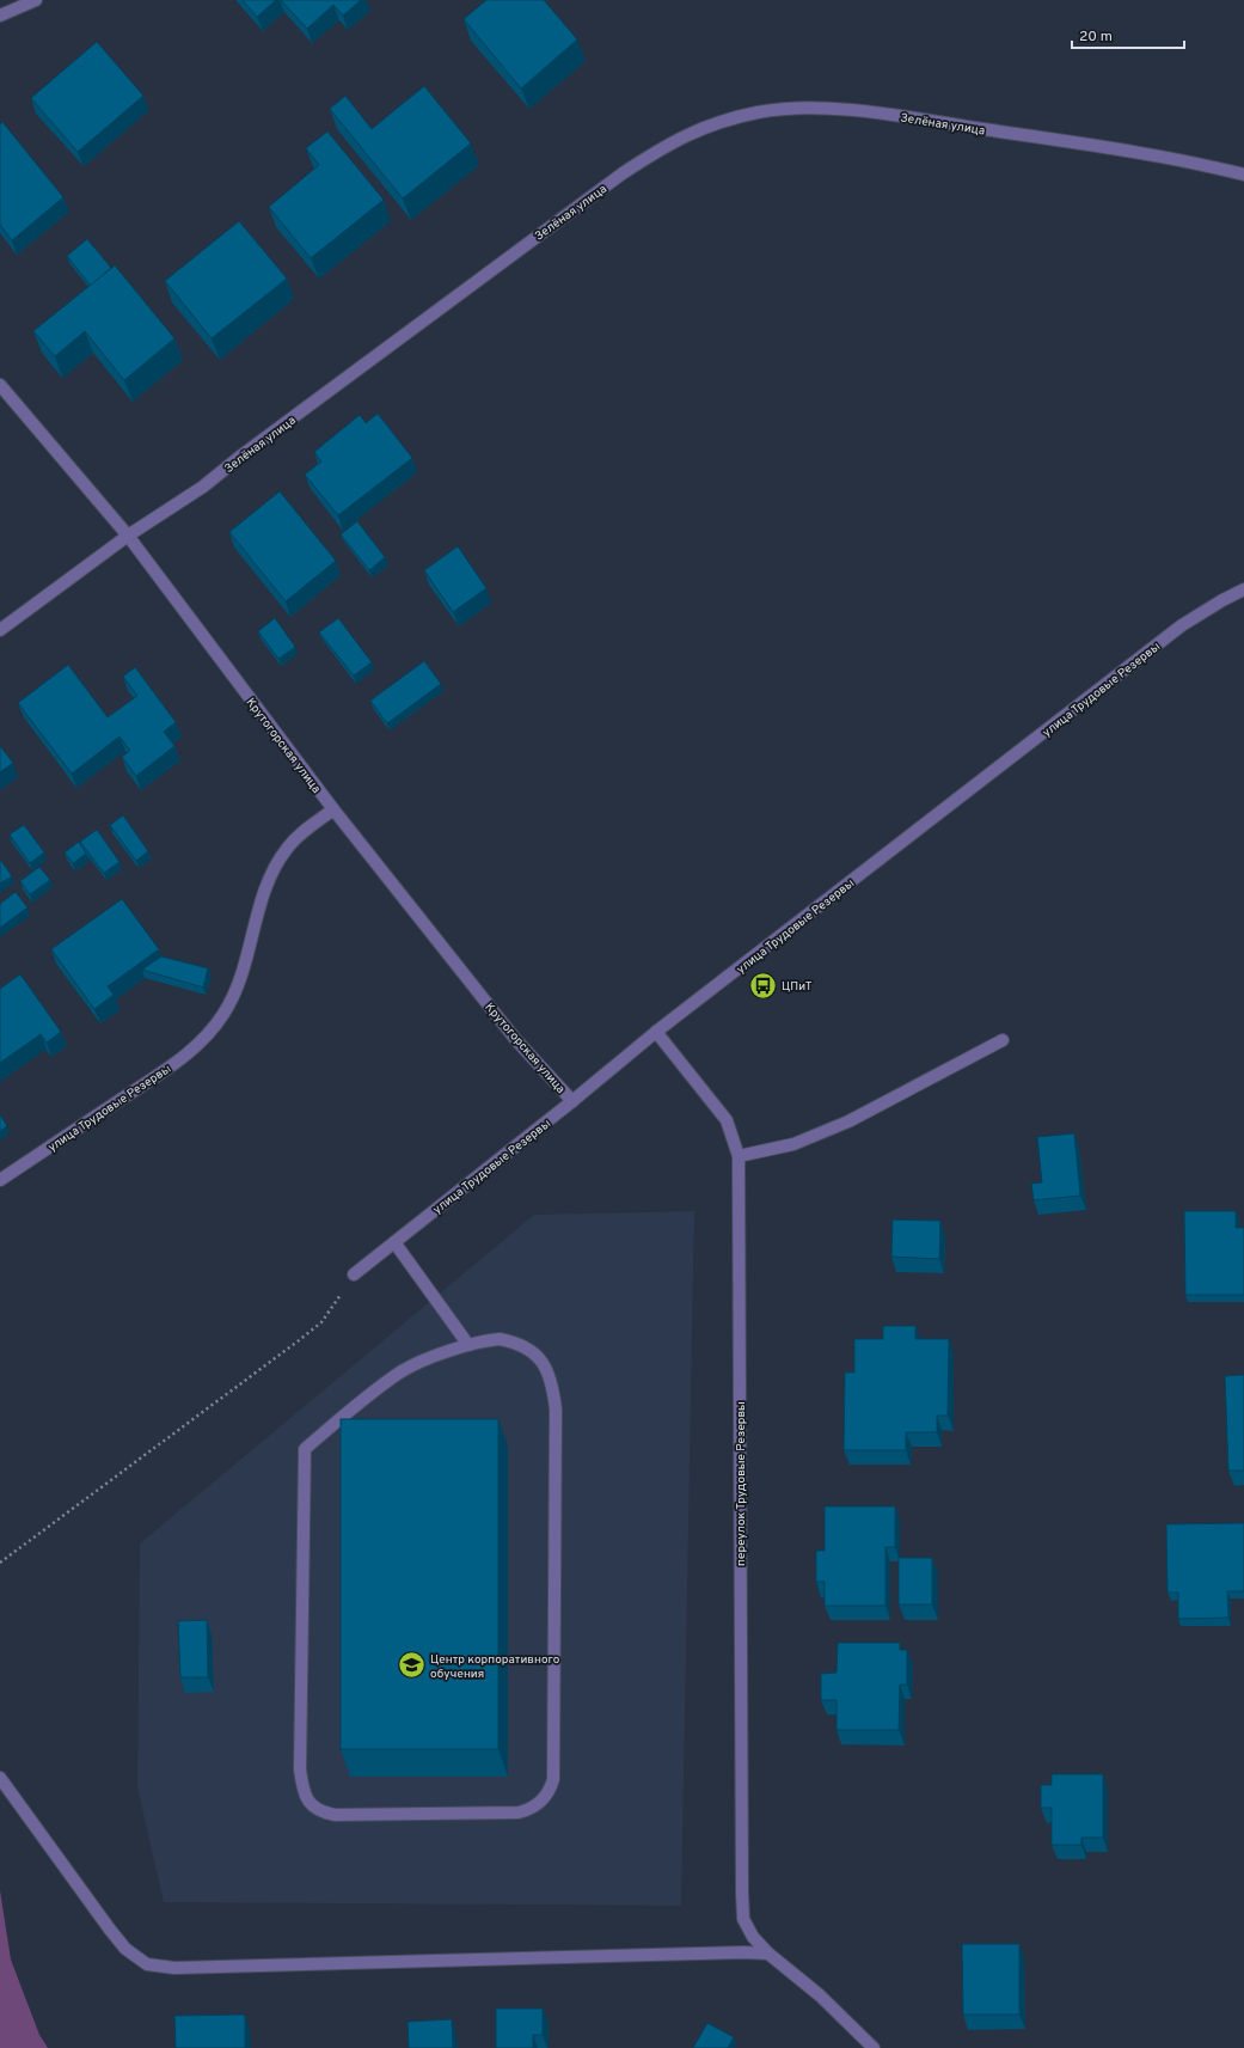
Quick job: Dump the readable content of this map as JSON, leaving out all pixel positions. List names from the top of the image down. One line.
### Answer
{"streets":{"street":["Зелёная улица","улица Трудовые Резервы","Крутогорская улица","переулок Трудовые Резервы"]},"crossings":[["Зелёная улица","Крутогорская улица"],["улица Трудовые Резервы","Крутогорская улица"],["улица Трудовые Резервы","переулок Трудовые Резервы"]],"places":{"bus stop":["ЦПиТ"],"school or university":["Центр корпоративного обучения"]},"scale_bar":"20 m"}
